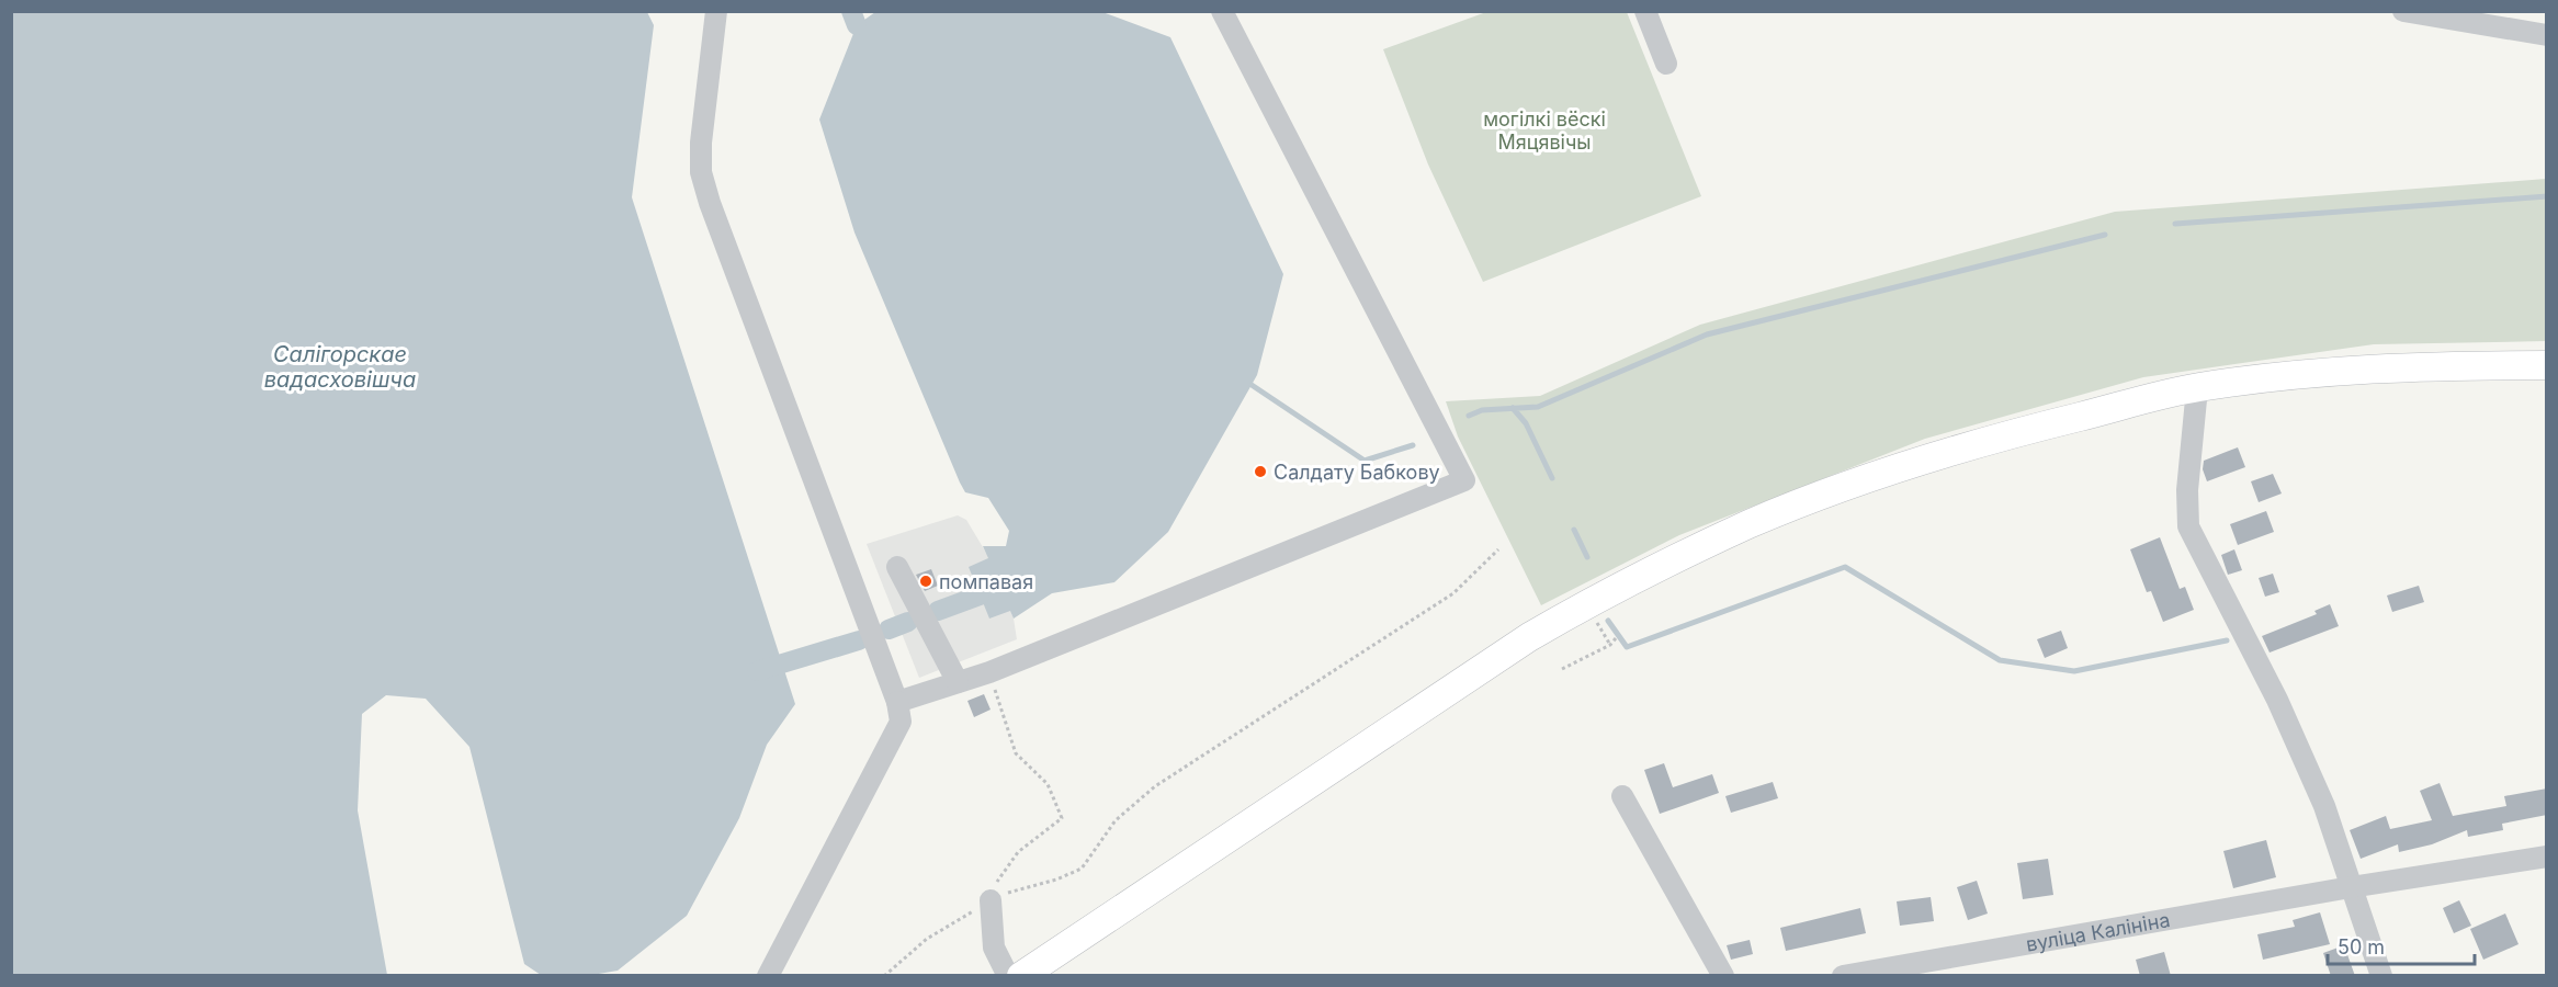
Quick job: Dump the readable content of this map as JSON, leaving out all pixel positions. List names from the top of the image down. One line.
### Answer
{"streets":{"street":["вуліца Калініна"]},"water":["Салігорскае вадасховішча"],"parks":["могілкі вёскі Мяцявічы"],"places":["Салдату Бабкову","помпавая"],"scale_bar":"50 m"}
